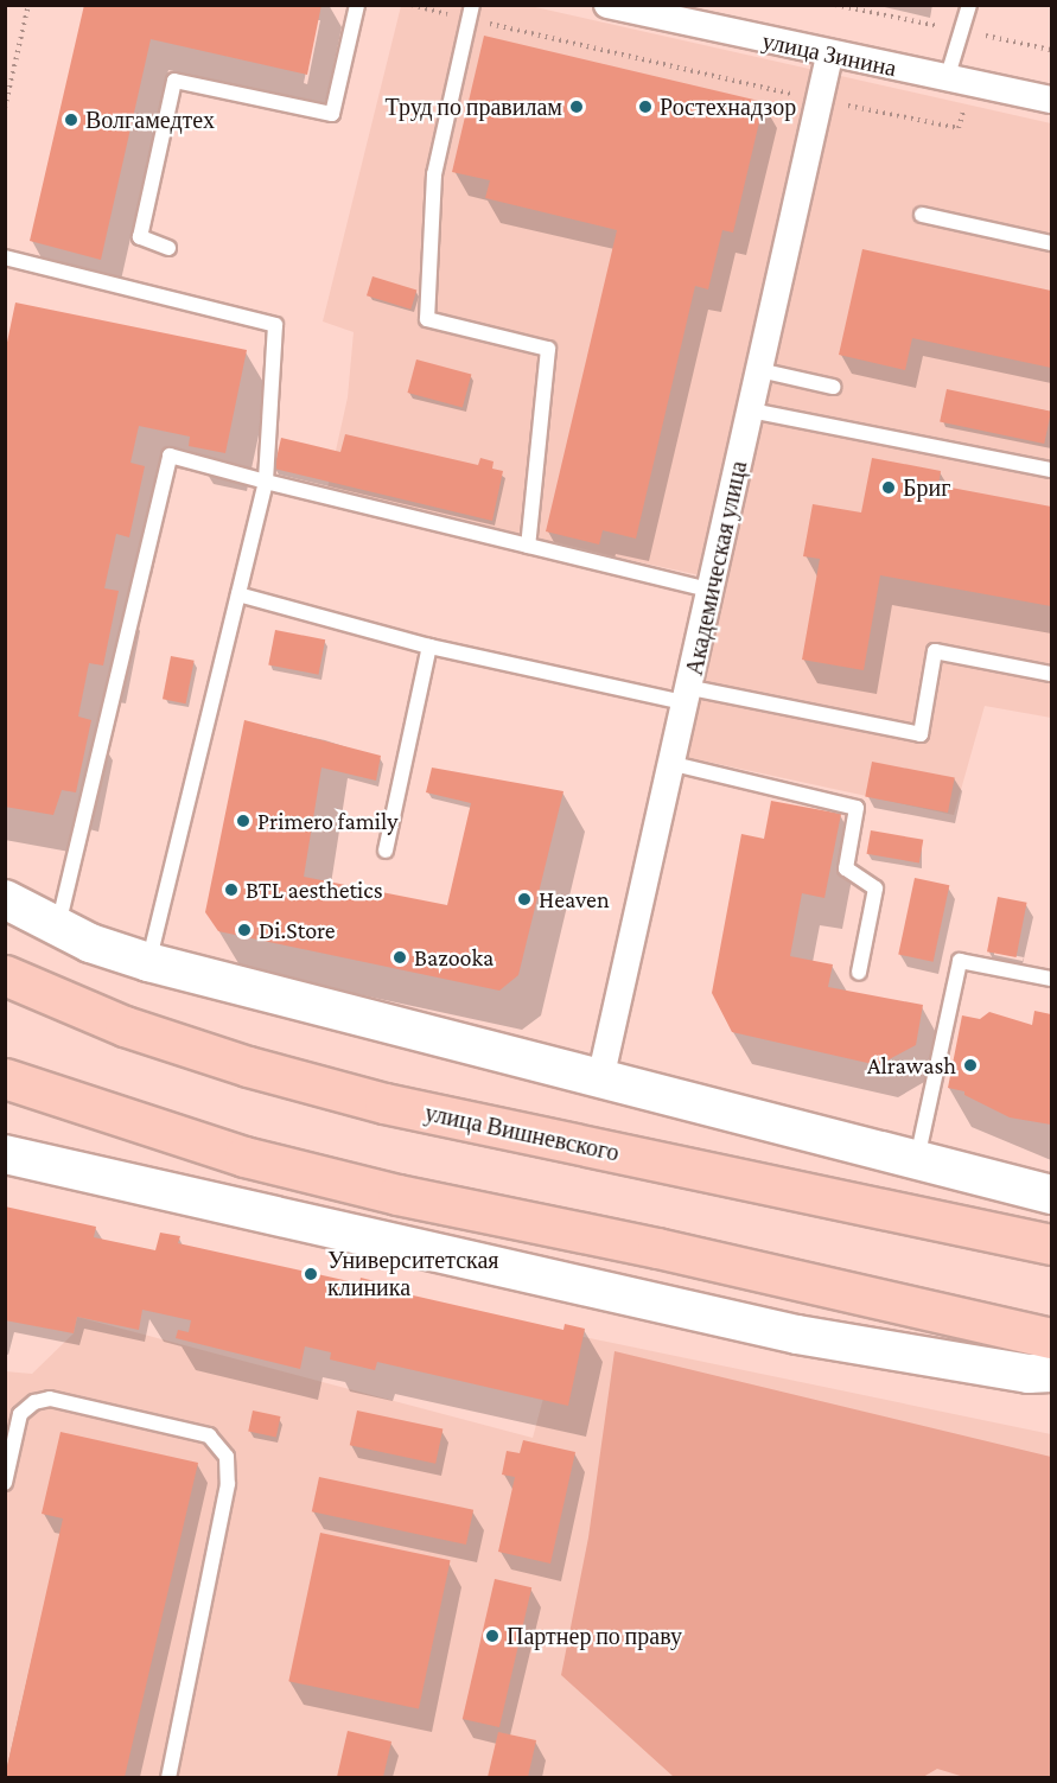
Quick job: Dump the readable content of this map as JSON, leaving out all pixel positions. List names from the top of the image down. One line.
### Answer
{"streets":{"main road":["улица Вишневского"],"street":["улица Зинина","Академическая улица"]},"crossings":[["улица Зинина","Академическая улица"]],"places":["Труд по правилам","Ростехнадзор","Волгамедтех","Бриг","Primero family","BTL aesthetics","Heaven","Di.Store","Bazooka","Alrawash","Университетская клиника","Партнер по праву"]}
